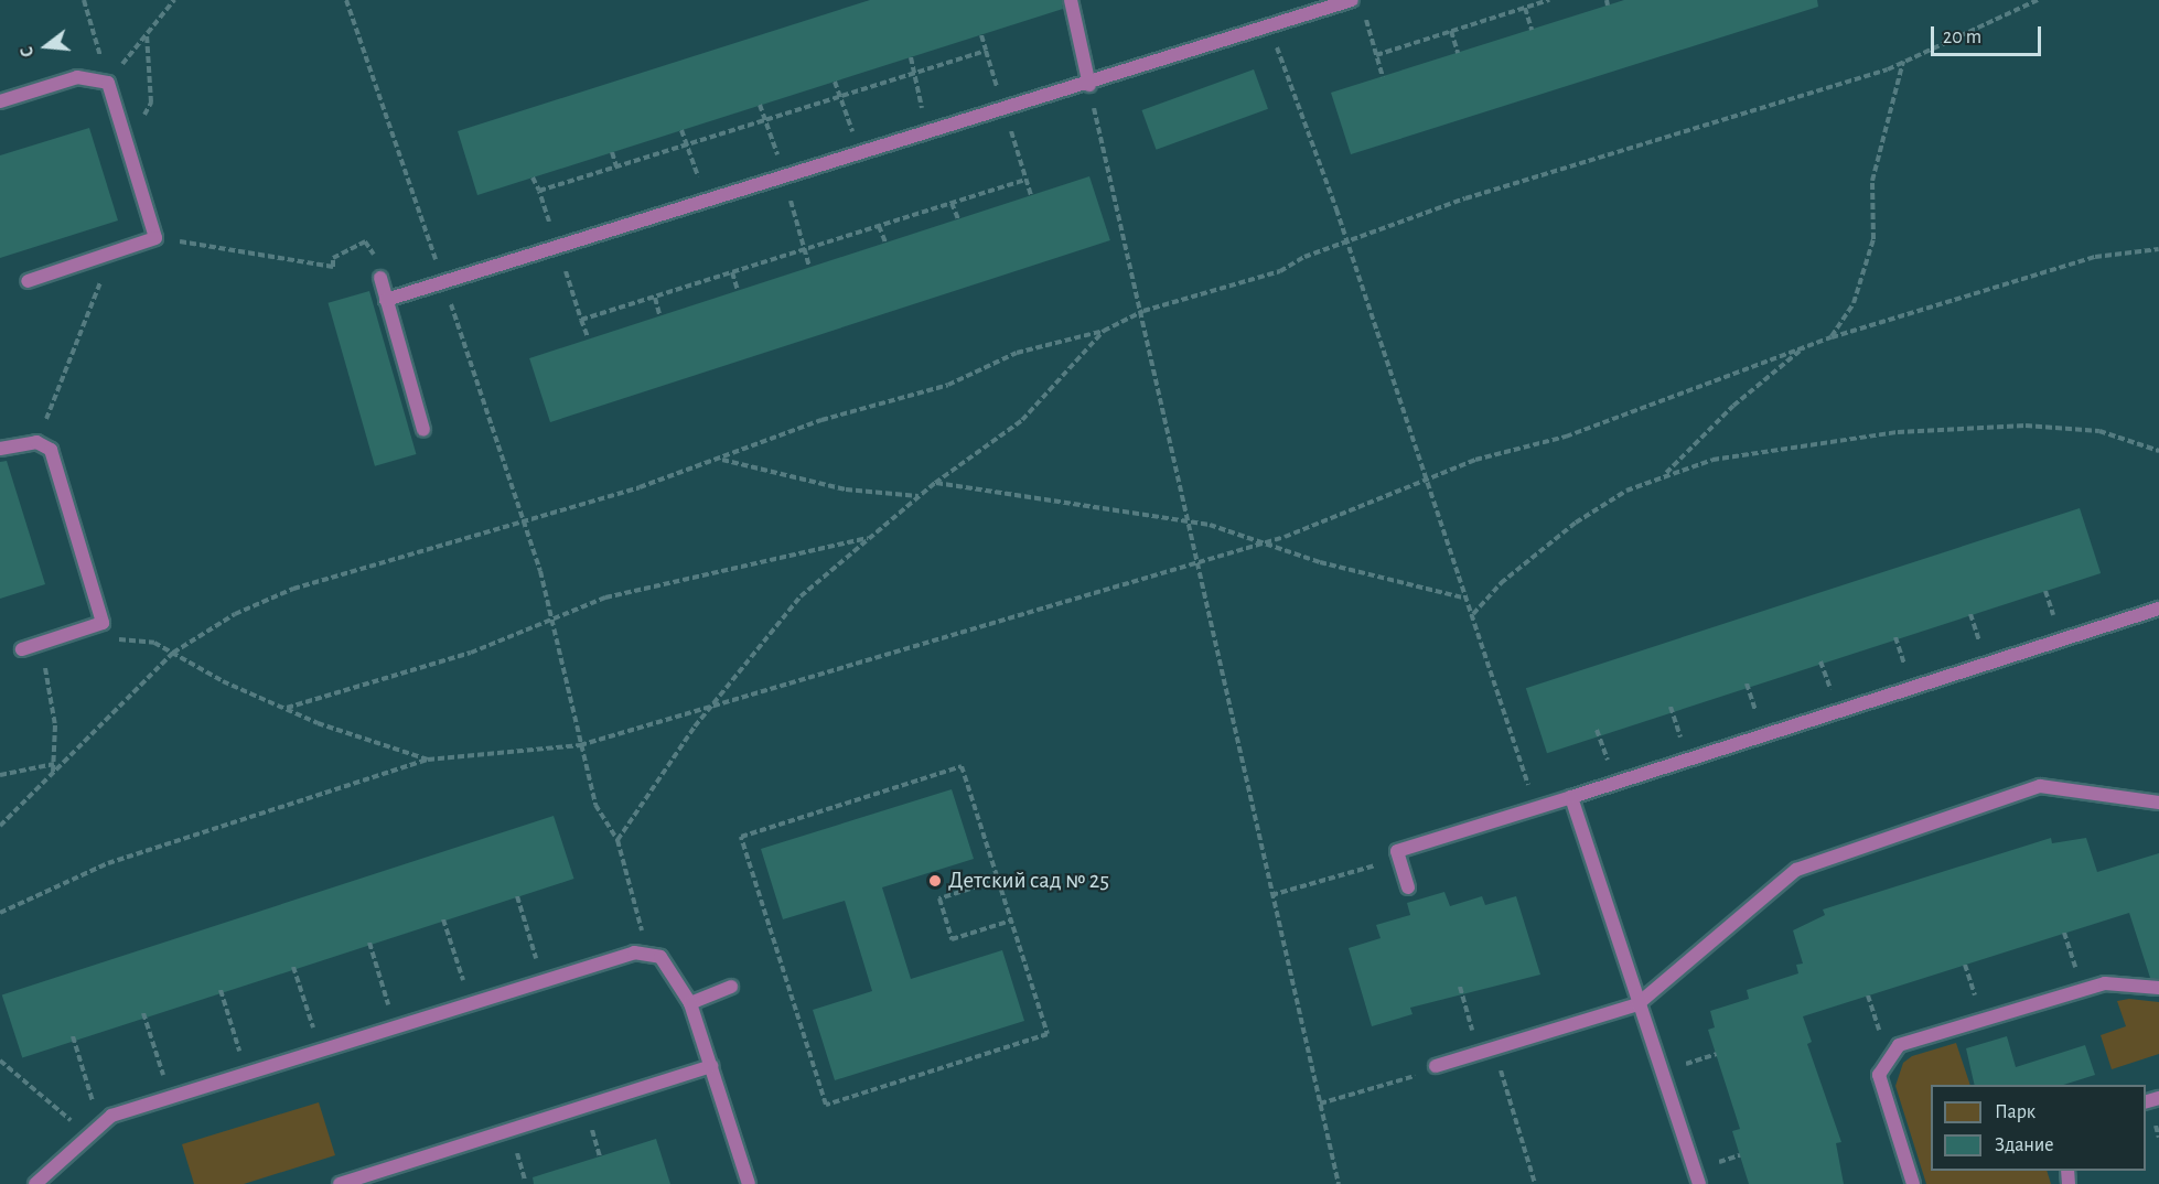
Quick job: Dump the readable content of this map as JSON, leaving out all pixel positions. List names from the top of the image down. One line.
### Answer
{"places":["Детский сад № 25"],"legend":["Парк","Здание"],"scale_bar":"20 m","north":"left"}
